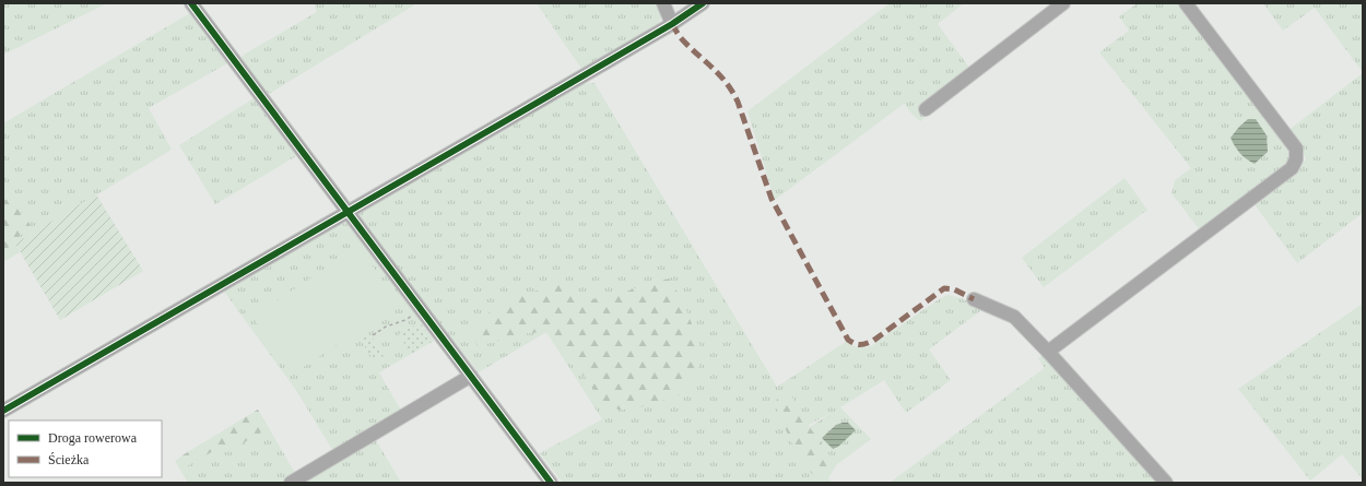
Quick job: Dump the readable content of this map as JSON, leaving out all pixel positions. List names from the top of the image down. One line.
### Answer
{"legend":["Droga rowerowa","Ścieżka"]}
